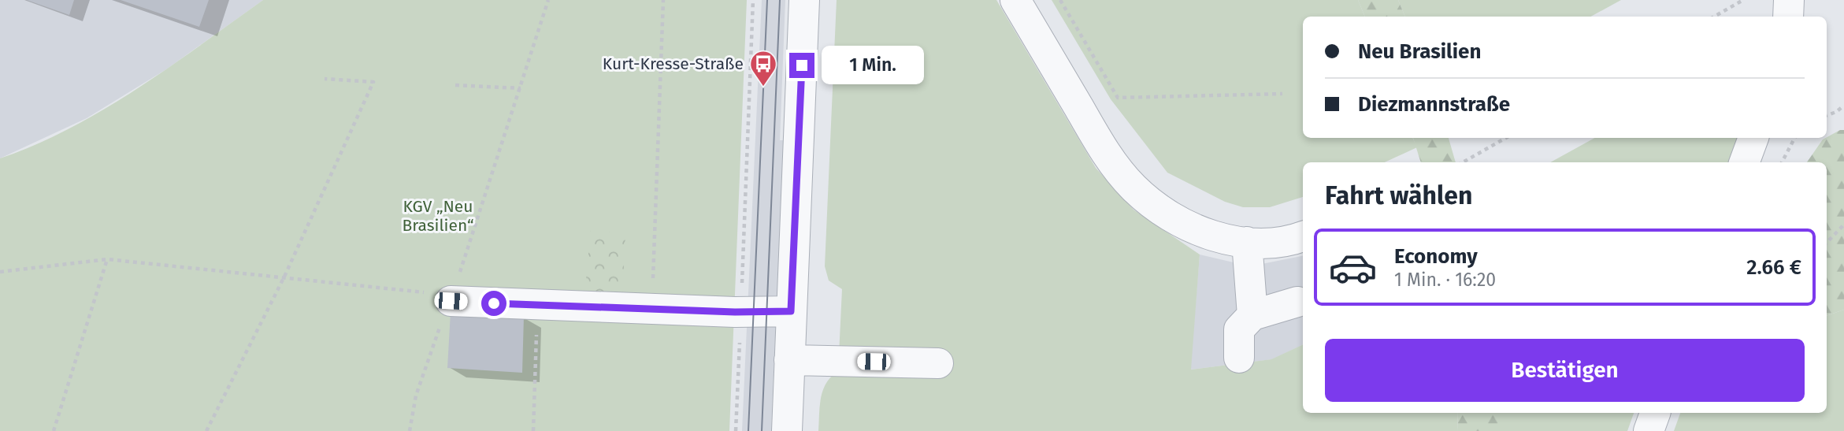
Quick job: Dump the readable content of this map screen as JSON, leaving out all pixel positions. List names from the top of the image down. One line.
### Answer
{"parks":["KGV „Neu Brasilien“"],"places":{"bus stop":["Kurt-Kresse-Straße"]},"page":{"banner":["Neu Brasilien","Diezmannstraße"],"bubble":"1 Min.","heading":"Fahrt wählen","list":[{"name":"Economy","note":"1 Min. · 16:20","value":"2.66 €"}],"buttons":"Bestätigen"}}
